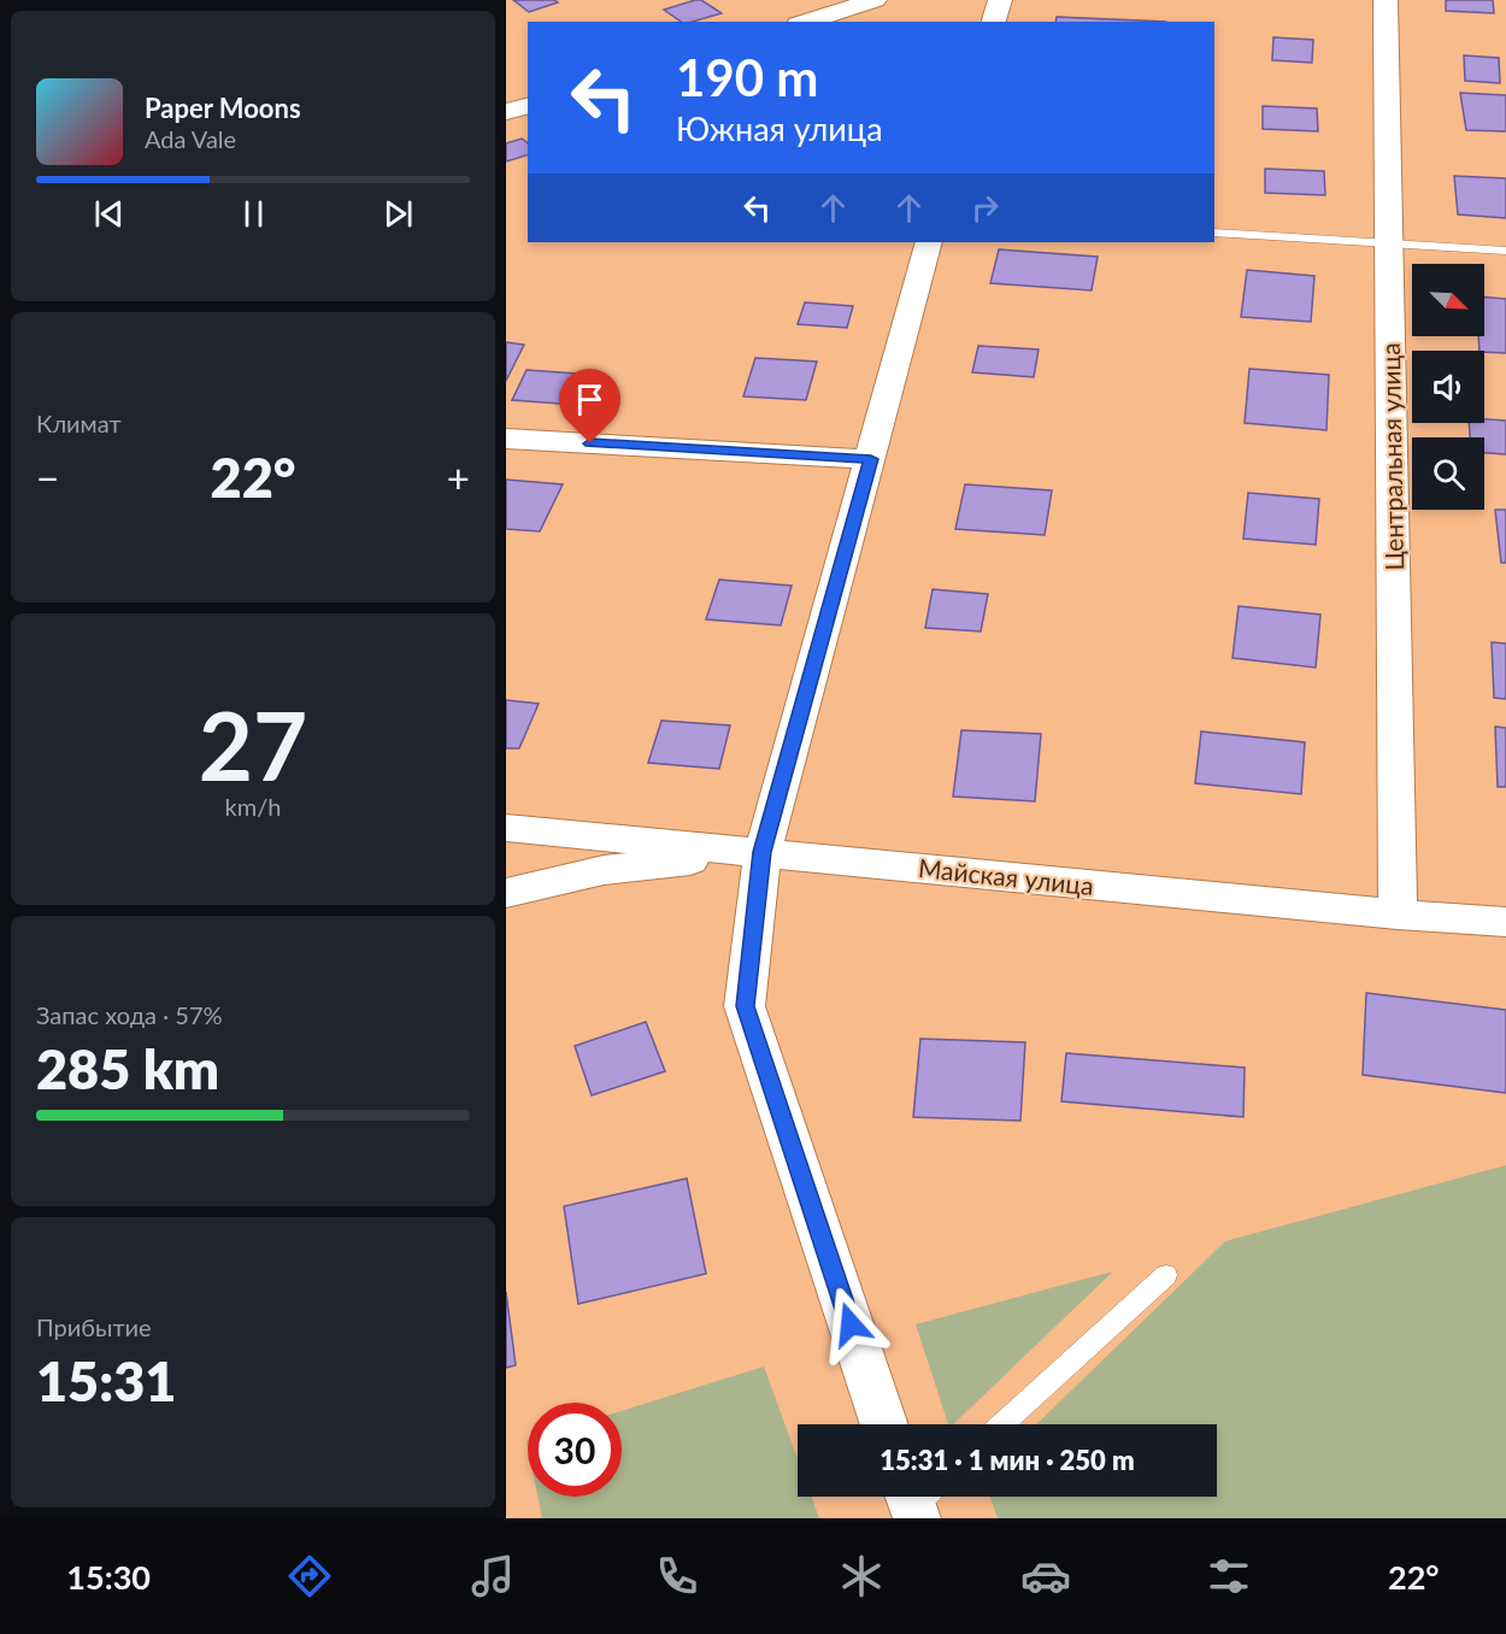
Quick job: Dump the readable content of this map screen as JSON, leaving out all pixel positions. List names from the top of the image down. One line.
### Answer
{"streets":{"street":["Центральная улица","Майская улица"]},"crossings":[["Центральная улица","Майская улица"]],"north":"bottom right","page":{"turn":["190 m","Южная улица"],"song":["Paper Moons","Ada Vale"],"tile":["Климат",["27","km/h"],["Запас хода · 57%","285 km"],["Прибытие","15:31"]],"heat":["−","22°","+"],"limit":"30","trip":"15:31 · 1 мин · 250 m","tabs":["15:30","22°"]}}
